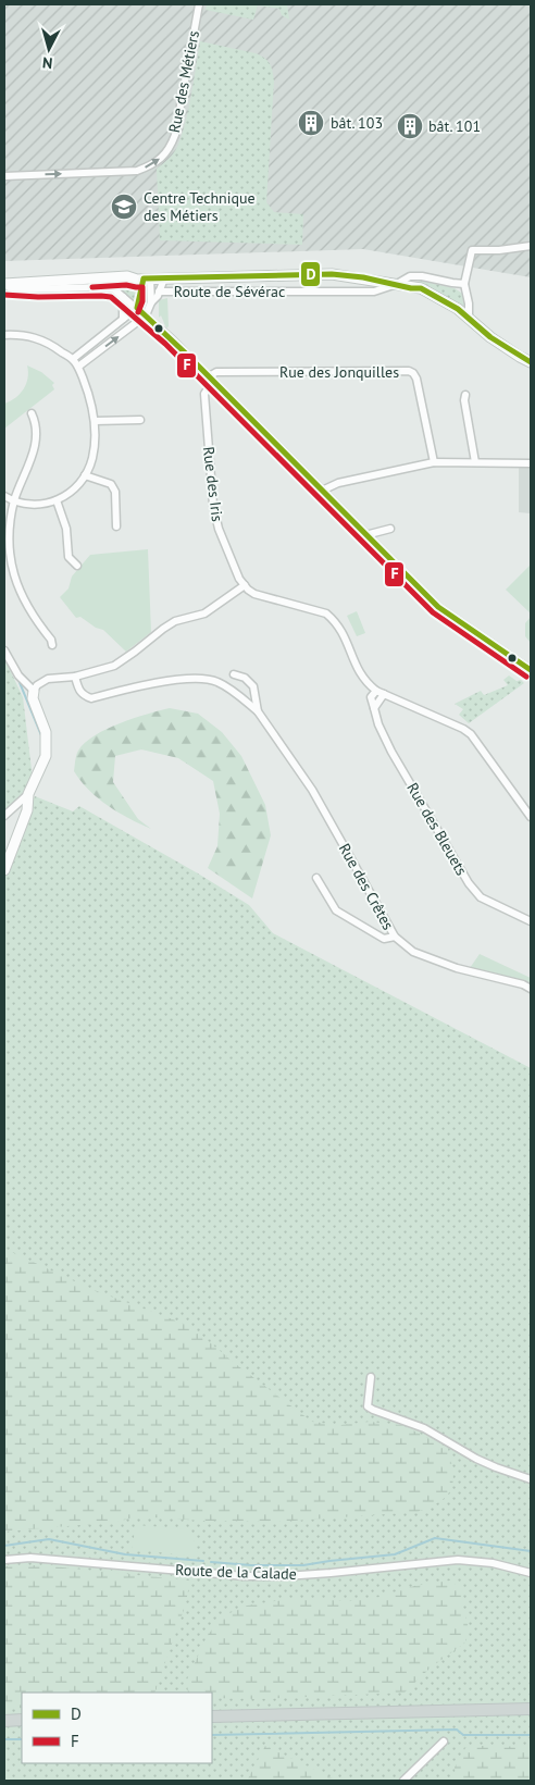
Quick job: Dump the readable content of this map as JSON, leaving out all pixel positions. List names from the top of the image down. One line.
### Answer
{"streets":{"main road":["Route de Sévérac"],"street":["Rue des Métiers","Rue des Jonquilles","Rue des Iris","Rue des Bleuets","Rue des Crêtes","Route de la Calade"]},"crossings":[["Rue des Jonquilles","Rue des Iris"]],"one_way":["Rue des Métiers"],"places":{"building":["bât. 103","bât. 101"],"school or university":["Centre Technique des Métiers"]},"lines":["transit line D","transit line F"],"legend":["D","F"],"north":"bottom"}
